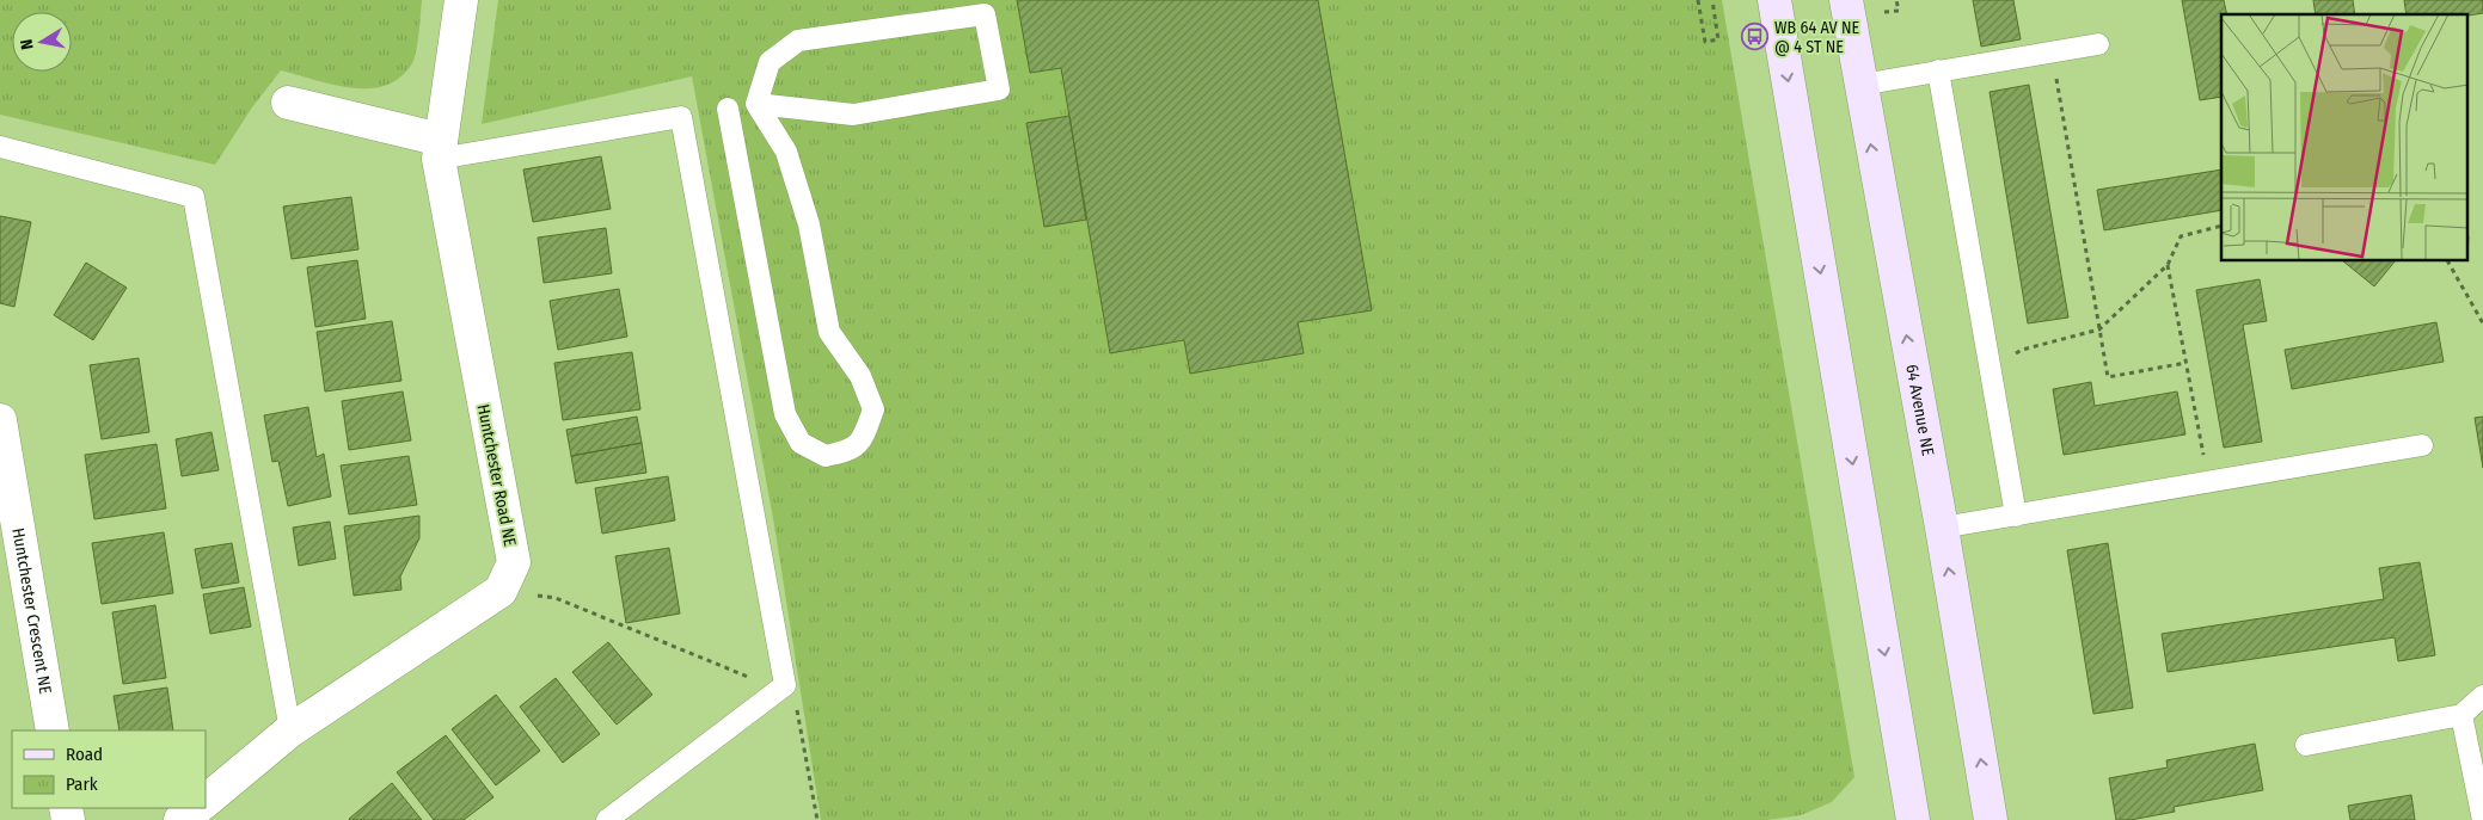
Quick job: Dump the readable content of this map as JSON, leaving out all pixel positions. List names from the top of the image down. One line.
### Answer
{"streets":{"main road":["64 Avenue NE"],"street":["Huntchester Road NE","Huntchester Crescent NE"]},"places":{"bus stop":["WB 64 AV NE @ 4 ST NE"]},"legend":["Road","Park"],"north":"left"}
